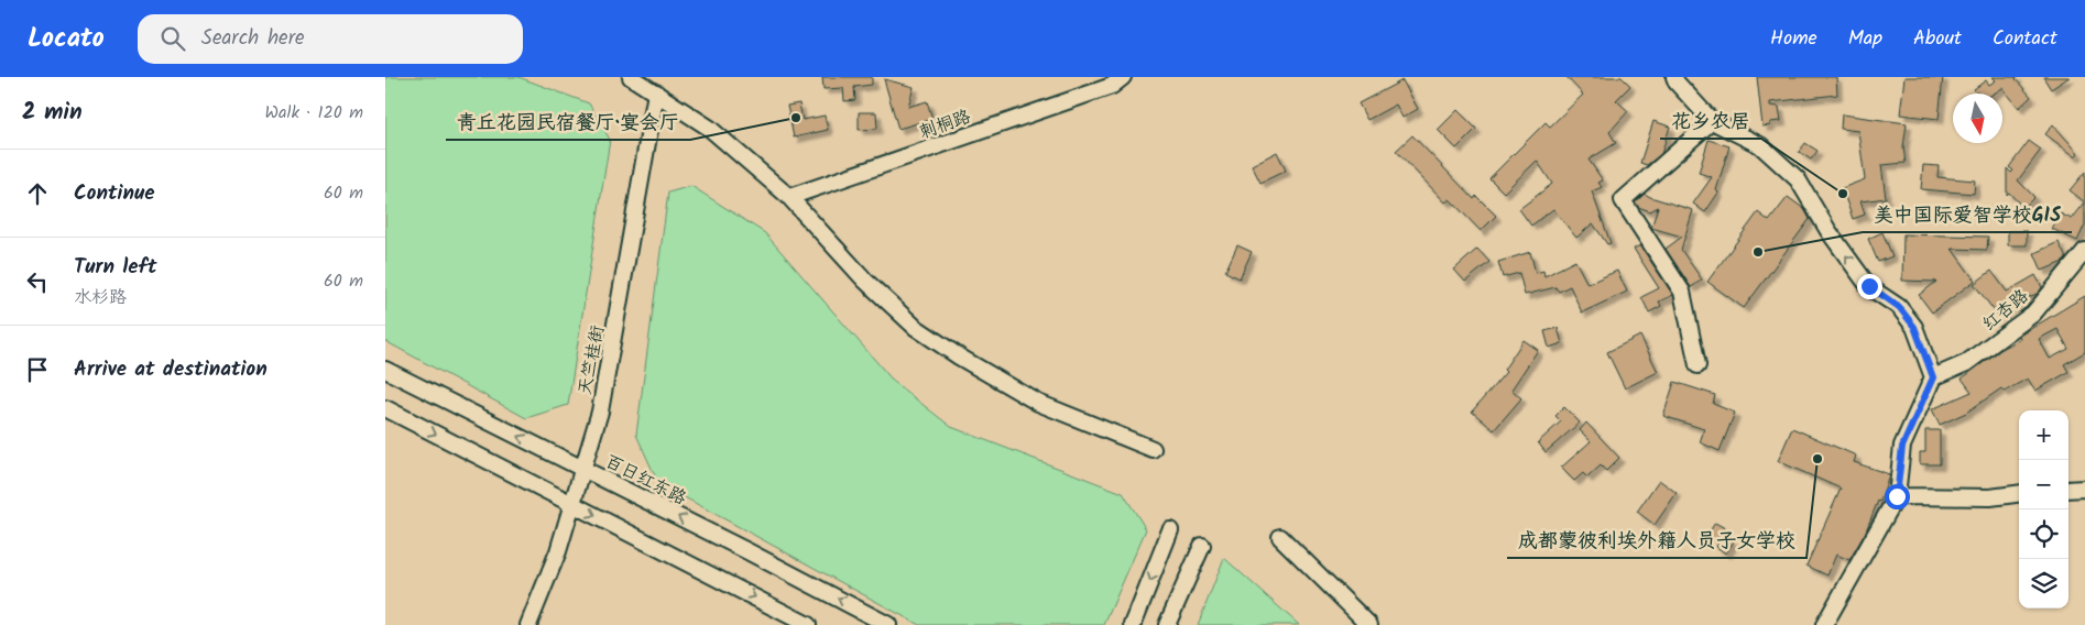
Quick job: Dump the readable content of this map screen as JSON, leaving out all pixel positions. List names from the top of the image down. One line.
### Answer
{"streets":{"street":["刺桐路","红杏路","天竺桂街","百日红东路"]},"crossings":[["天竺桂街","百日红东路"]],"places":["青丘花园民宿餐厅·宴会厅","花乡农居","美中国际爱智学校GIS","成都蒙彼利埃外籍人员子女学校"],"north":"bottom","page":{"header":"Locato","search":"Search here","nav":["Home","Map","About","Contact"],"heading":["2 min","Walk · 120 m"],"list":[["Continue","60 m"],["Turn left","水杉路","60 m"],"Arrive at destination"],"map_buttons":["+","−"]}}
